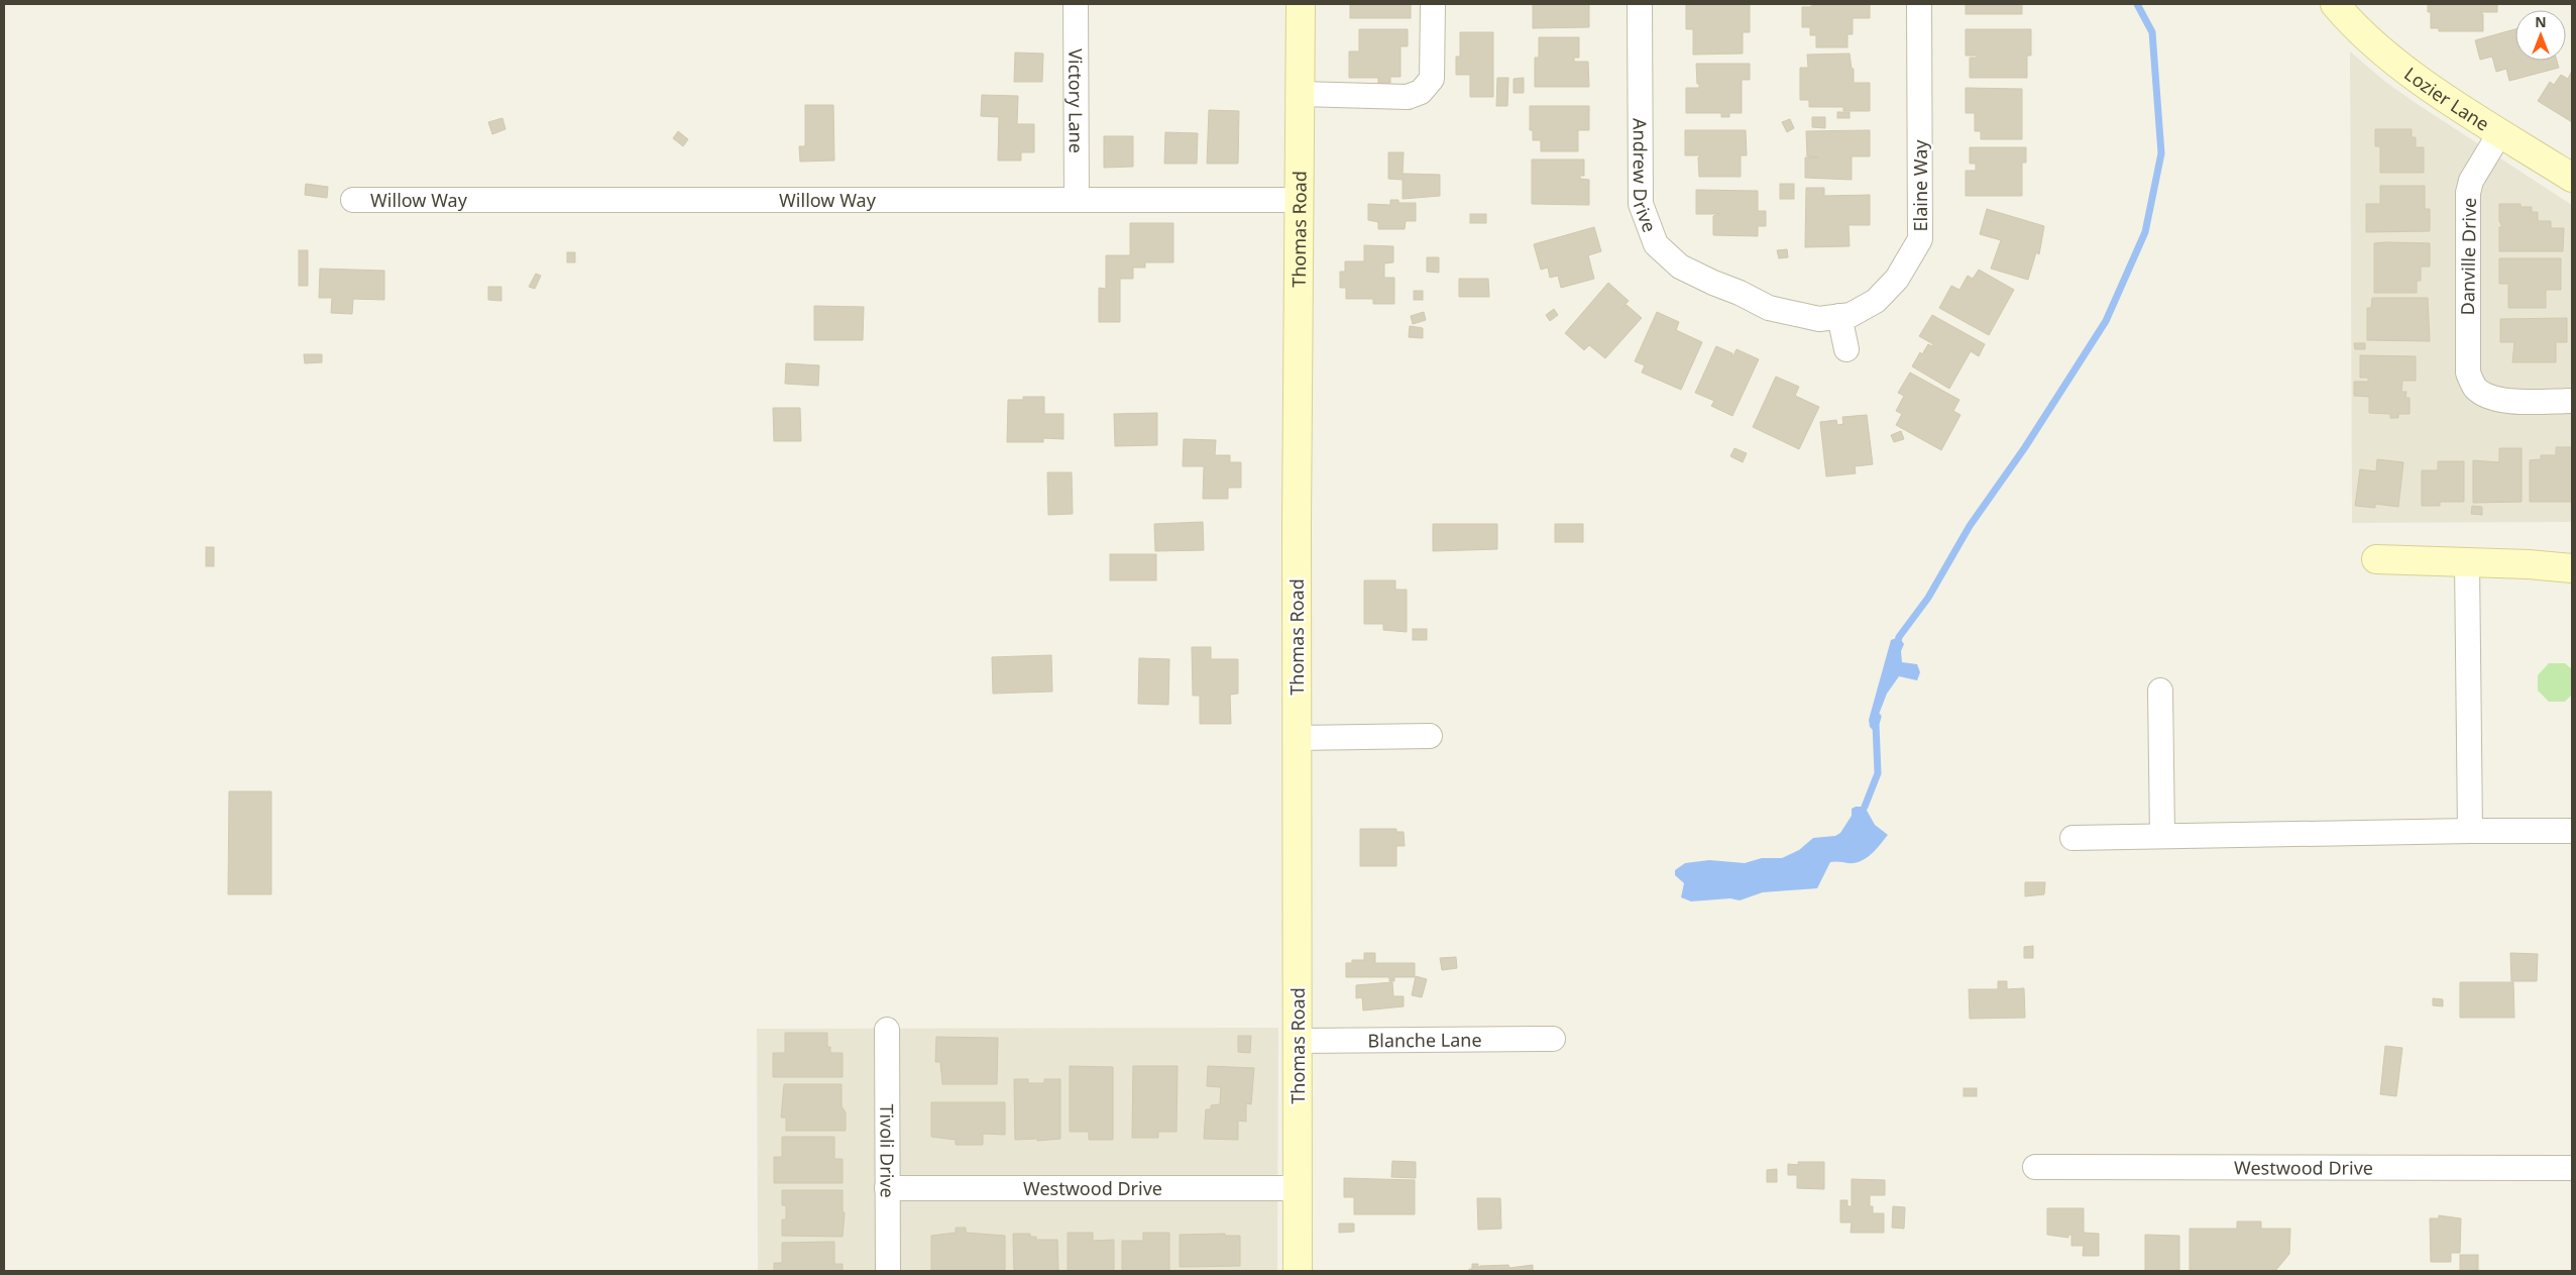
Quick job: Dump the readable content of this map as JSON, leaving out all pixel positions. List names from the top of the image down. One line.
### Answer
{"streets":{"street":["Lozier Lane","Victory Lane","Andrew Drive","Elaine Way","Willow Way","Thomas Road","Danville Drive","Blanche Lane","Tivoli Drive","Westwood Drive"]},"crossings":[["Lozier Lane","Danville Drive"],["Victory Lane","Willow Way"],["Andrew Drive","Elaine Way"],["Willow Way","Thomas Road"],["Thomas Road","Blanche Lane"],["Thomas Road","Westwood Drive"],["Tivoli Drive","Westwood Drive"]],"north":"top"}
